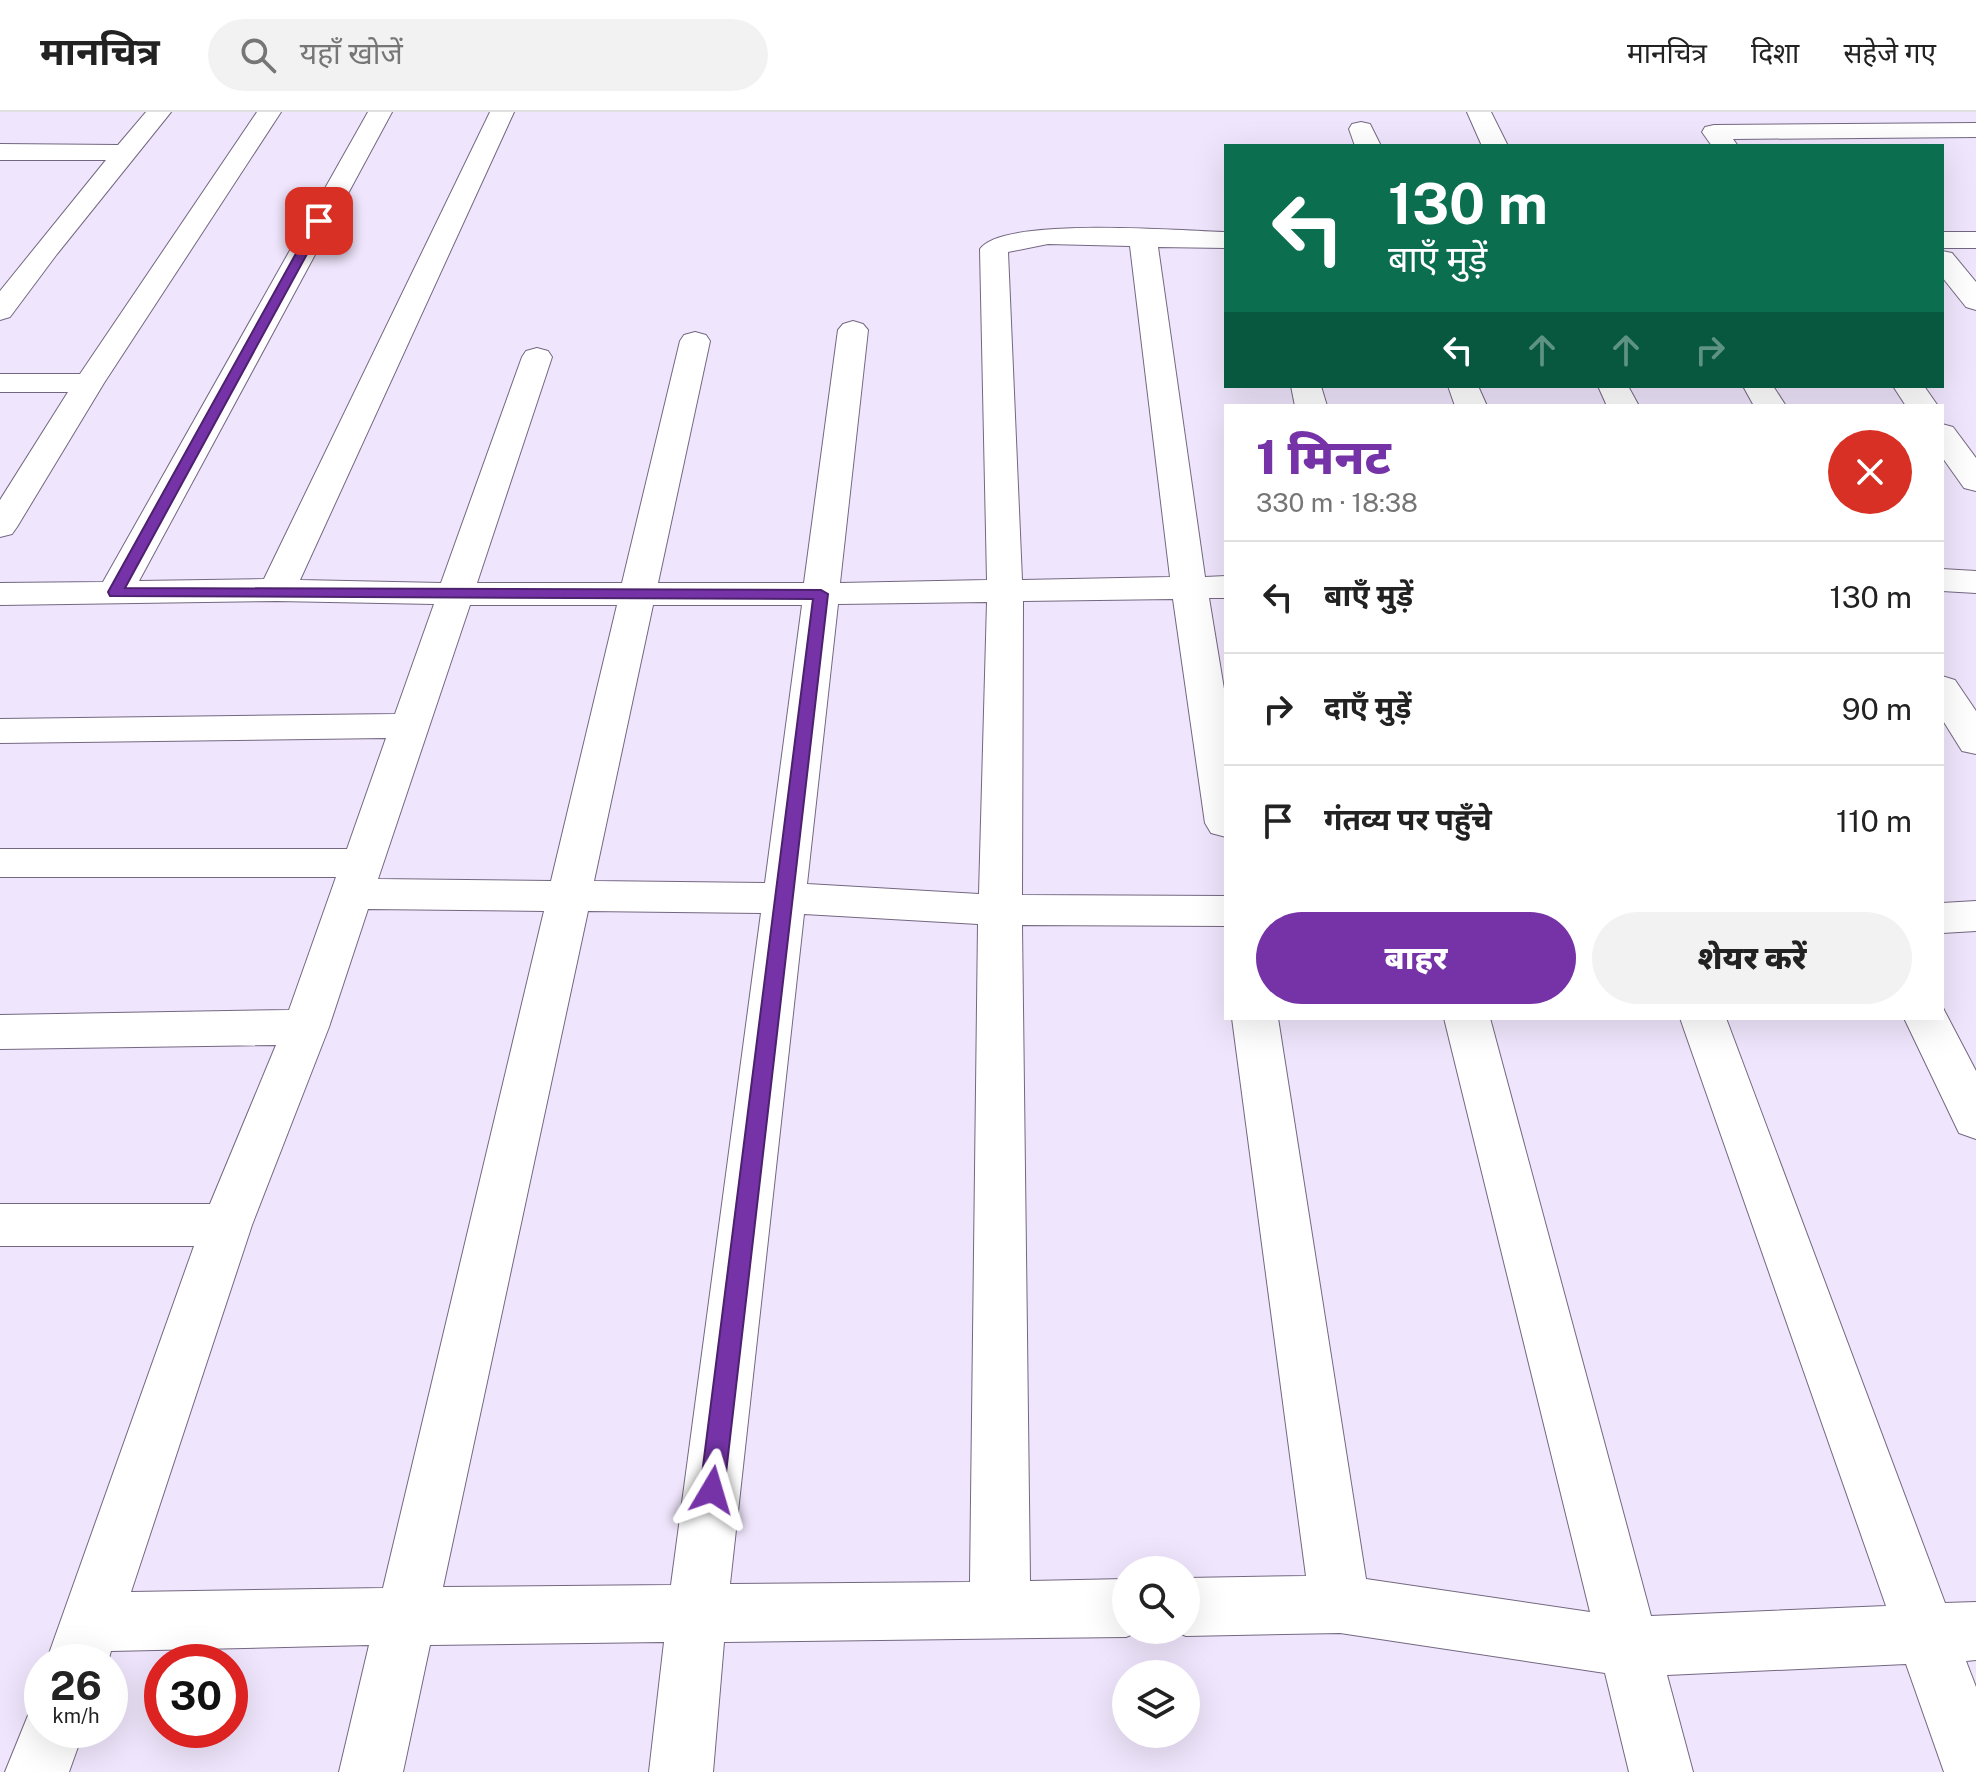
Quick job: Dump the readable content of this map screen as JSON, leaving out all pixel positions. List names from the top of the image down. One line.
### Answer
{"page":{"header":"मानचित्र","search":"यहाँ खोजें","nav":["मानचित्र","दिशा","सहेजे गए"],"turn":["130 m","बाएँ मुड़ें"],"heading":["1 मिनट","330 m · 18:38"],"list":[{"name":"बाएँ मुड़ें","value":"130 m"},{"name":"दाएँ मुड़ें","value":"90 m"},{"name":"गंतव्य पर पहुँचे","value":"110 m"}],"buttons":["बाहर","शेयर करें"],"speed":"26 km/h","limit":"30"}}
